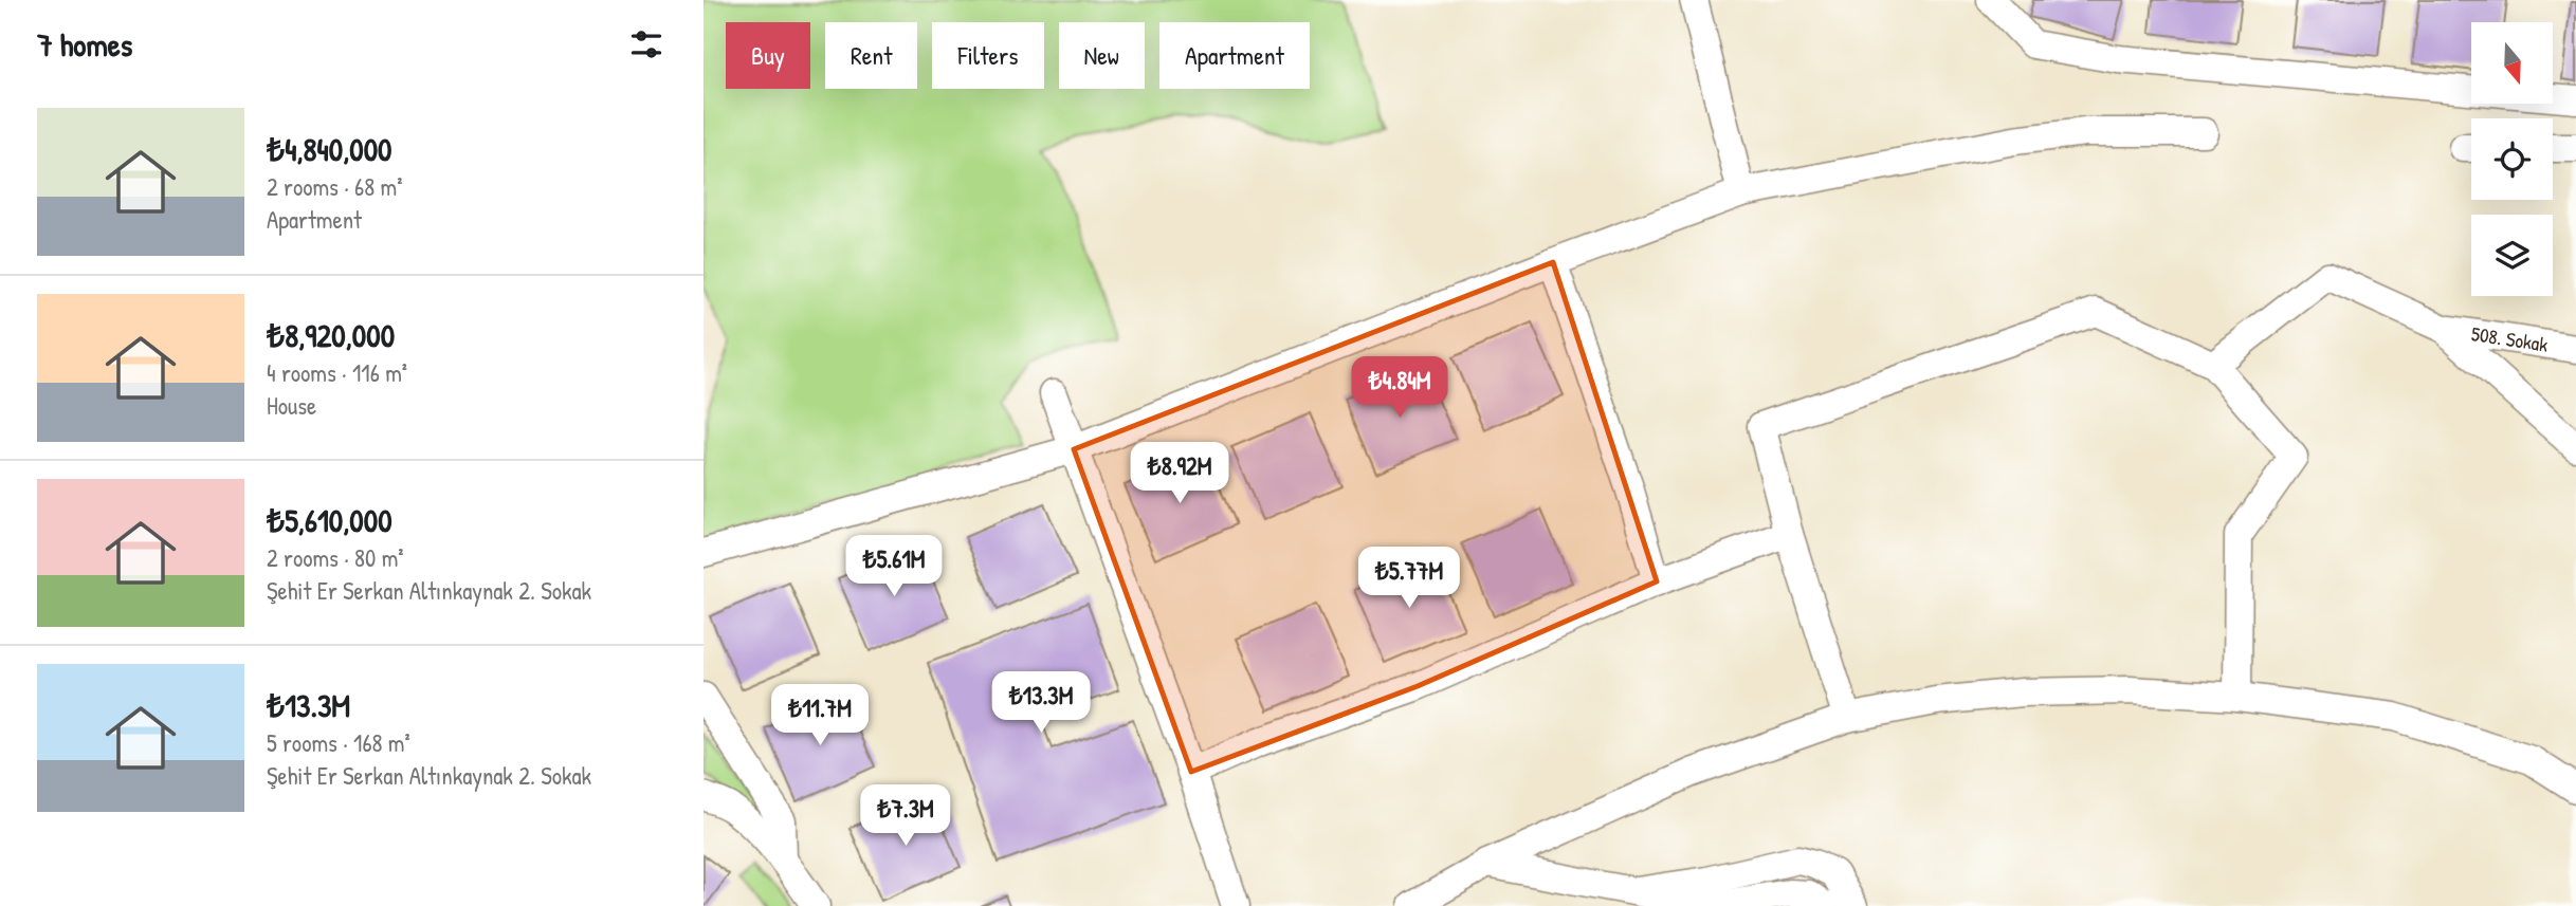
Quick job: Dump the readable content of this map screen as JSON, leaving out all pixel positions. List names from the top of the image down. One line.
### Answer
{"streets":{"street":["508. Sokak"]},"north":"bottom","page":{"heading":"7 homes","chip":["Buy","Rent","Filters","New","Apartment"],"list":[{"name":"₺4,840,000","note":"2 rooms · 68 m² · Apartment"},{"name":"₺8,920,000","note":"4 rooms · 116 m² · House"},{"name":"₺5,610,000","note":"2 rooms · 80 m² · Şehit Er Serkan Altınkaynak 2. Sokak"},{"name":"₺13.3M","note":"5 rooms · 168 m² · Şehit Er Serkan Altınkaynak 2. Sokak"}],"price":["₺4.84M","₺8.92M","₺5.61M","₺5.77M","₺13.3M","₺11.7M","₺7.3M"]}}
